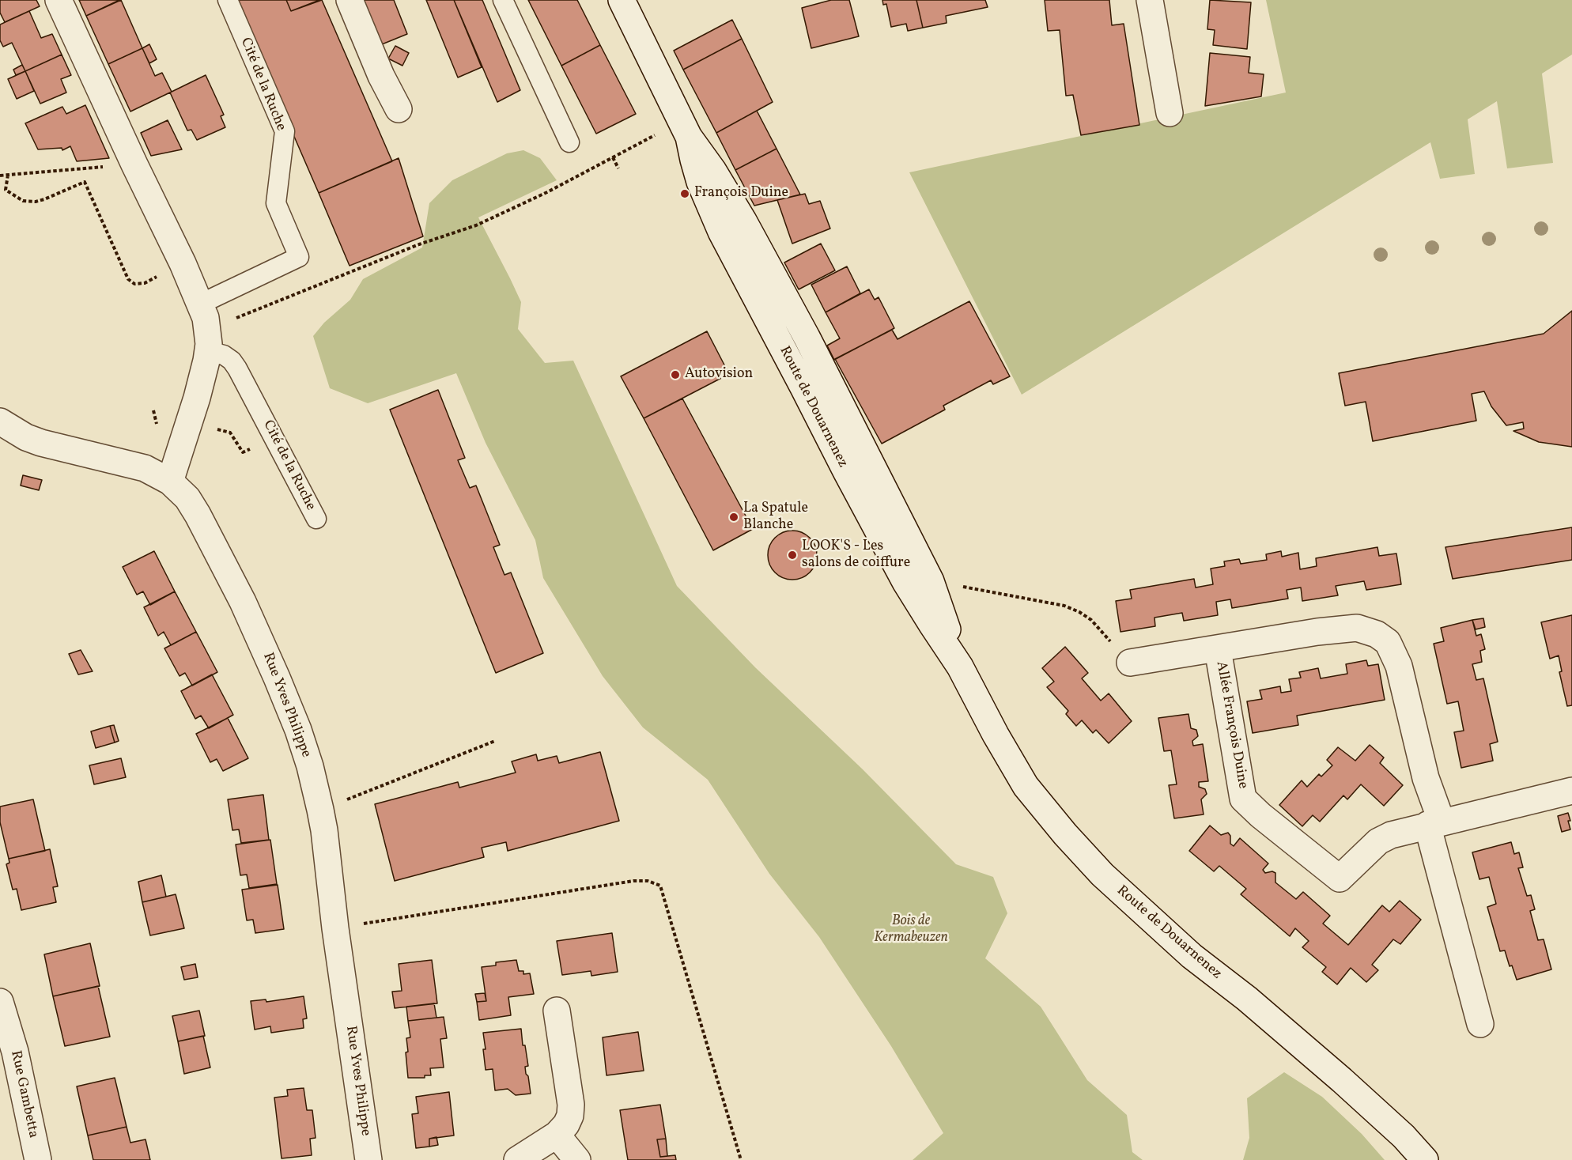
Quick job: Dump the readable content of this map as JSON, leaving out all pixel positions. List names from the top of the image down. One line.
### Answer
{"streets":{"street":["Route de Douarnenez","Rue Yves Philippe","Allée François Duine","Rue Gambetta"],"lane":["Cité de la Ruche"]},"parks":["Bois de Kermabeuzen"],"places":["François Duine","Autovision","La Spatule Blanche","LOOK'S - Les salons de coiffure"]}
